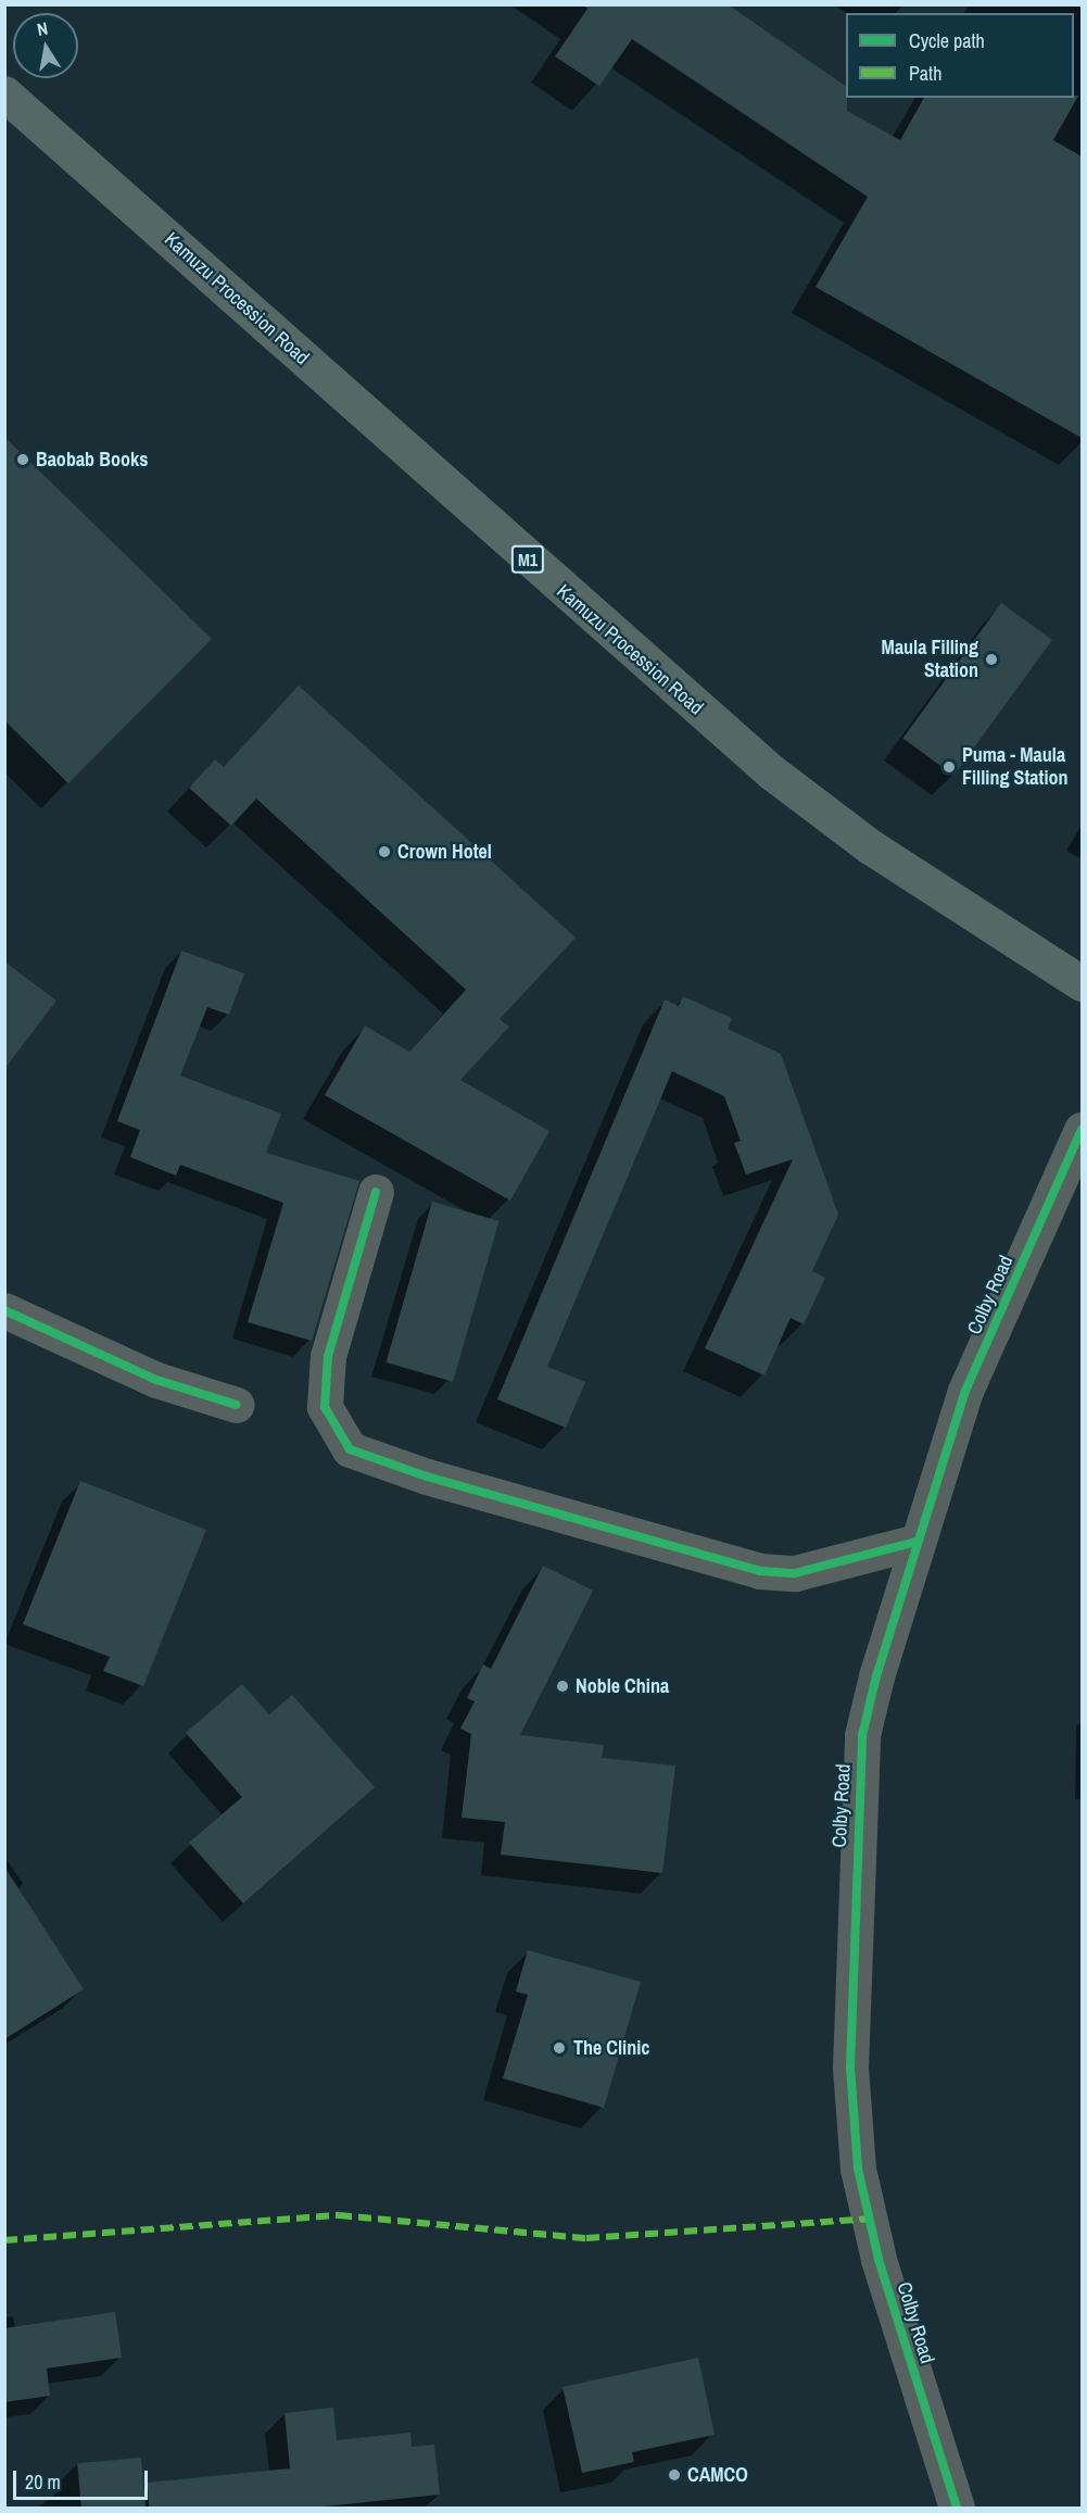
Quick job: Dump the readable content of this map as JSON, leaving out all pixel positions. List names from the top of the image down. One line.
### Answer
{"streets":{"highway":["Kamuzu Procession Road","M1"],"street":["Colby Road"]},"places":["Baobab Books","Maula Filling Station","Puma - Maula Filling Station","Crown Hotel","Noble China","The Clinic","CAMCO"],"legend":["Cycle path","Path"],"scale_bar":"20 m","north":"top"}
